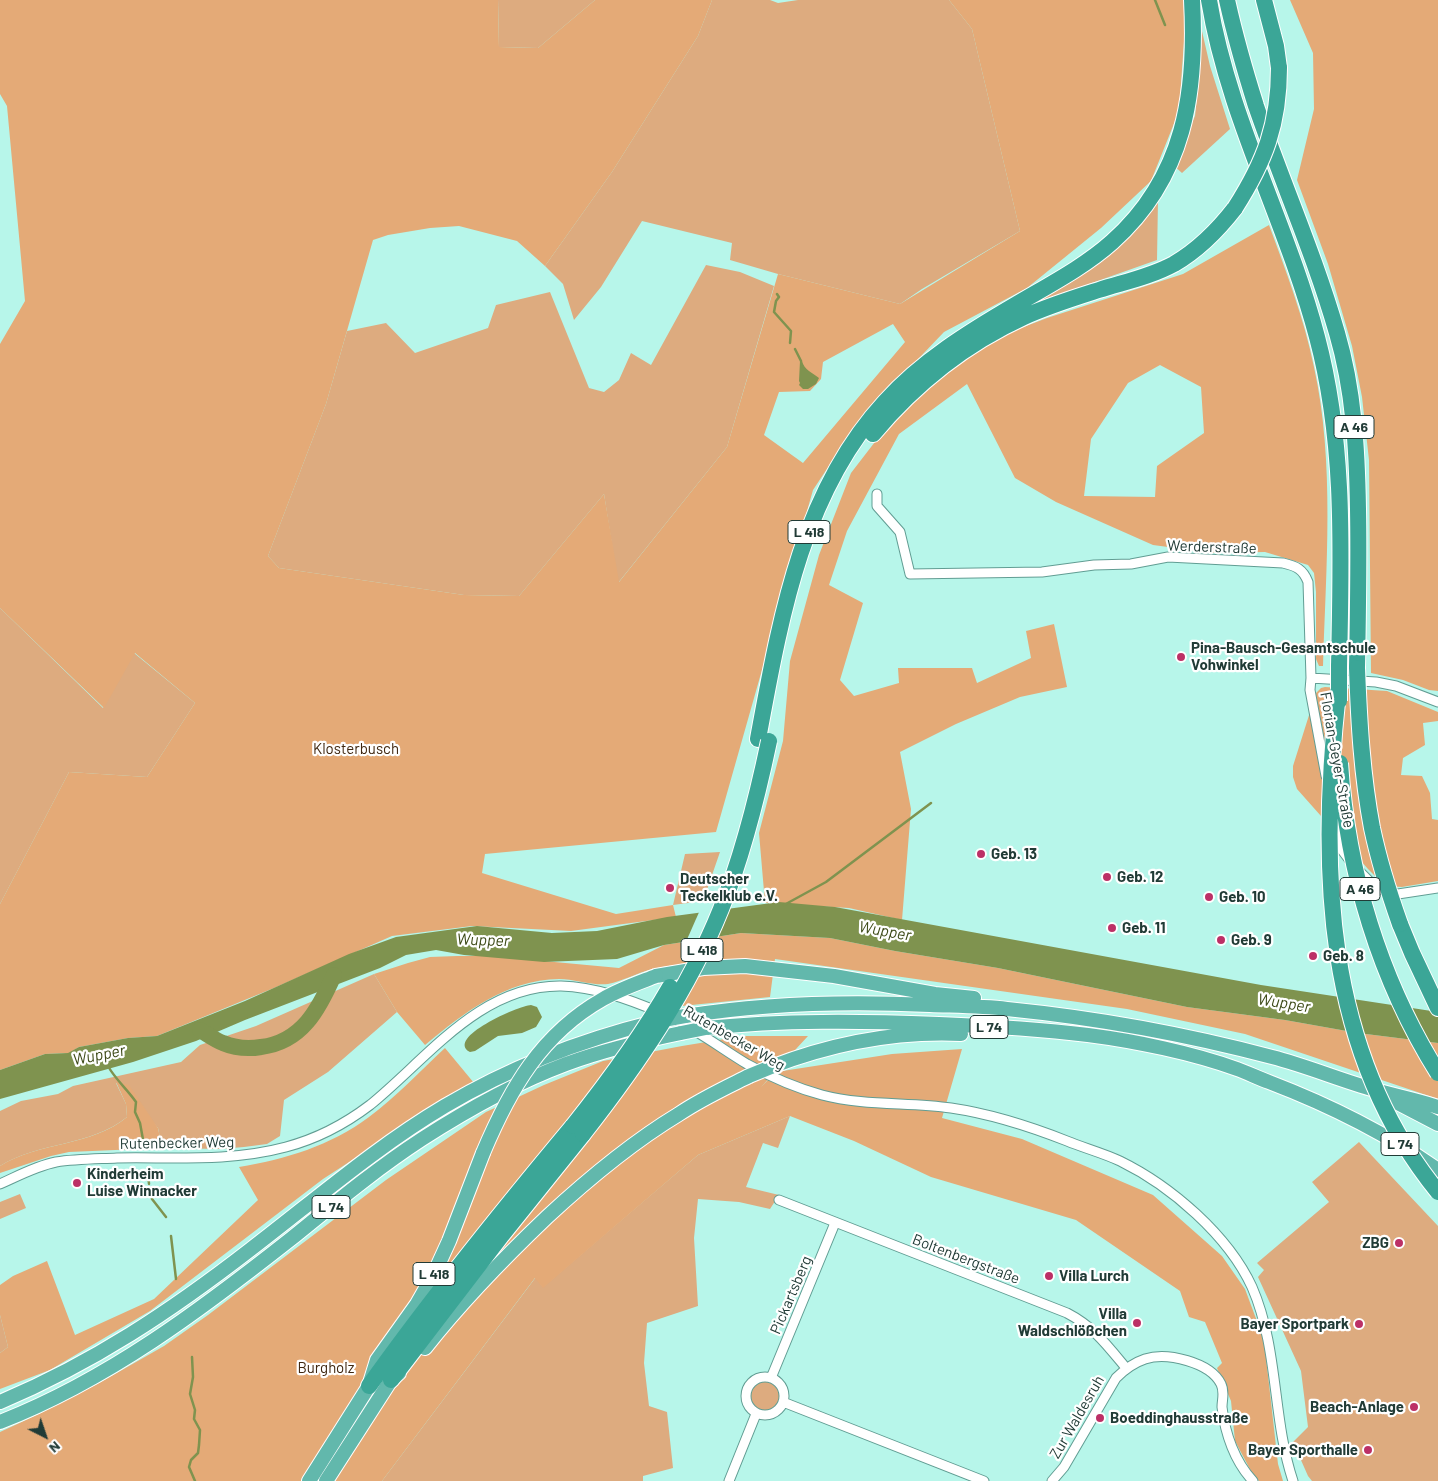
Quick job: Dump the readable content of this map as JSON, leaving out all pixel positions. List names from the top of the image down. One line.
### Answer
{"streets":{"highway":["A 46","L 418","L 74"],"street":["Werderstraße","Florian-Geyer-Straße","Rutenbecker Weg","Boltenbergstraße","Pickartsberg","Zur Waldesruh"]},"crossings":[["L 418","L 74"],["Werderstraße","Florian-Geyer-Straße"],["Boltenbergstraße","Pickartsberg"],["Boltenbergstraße","Zur Waldesruh"]],"water":["Wupper"],"parks":["Klosterbusch","Burgholz"],"places":["Pina-Bausch-Gesamtschule Vohwinkel","Geb. 13","Geb. 12","Deutscher Teckelklub e.V.","Geb. 10","Geb. 11","Geb. 9","Geb. 8","Kinderheim Luise Winnacker","ZBG","Villa Lurch","Villa Waldschlößchen","Bayer Sportpark","Beach-Anlage","Boeddinghausstraße","Bayer Sporthalle"],"north":"bottom right"}
